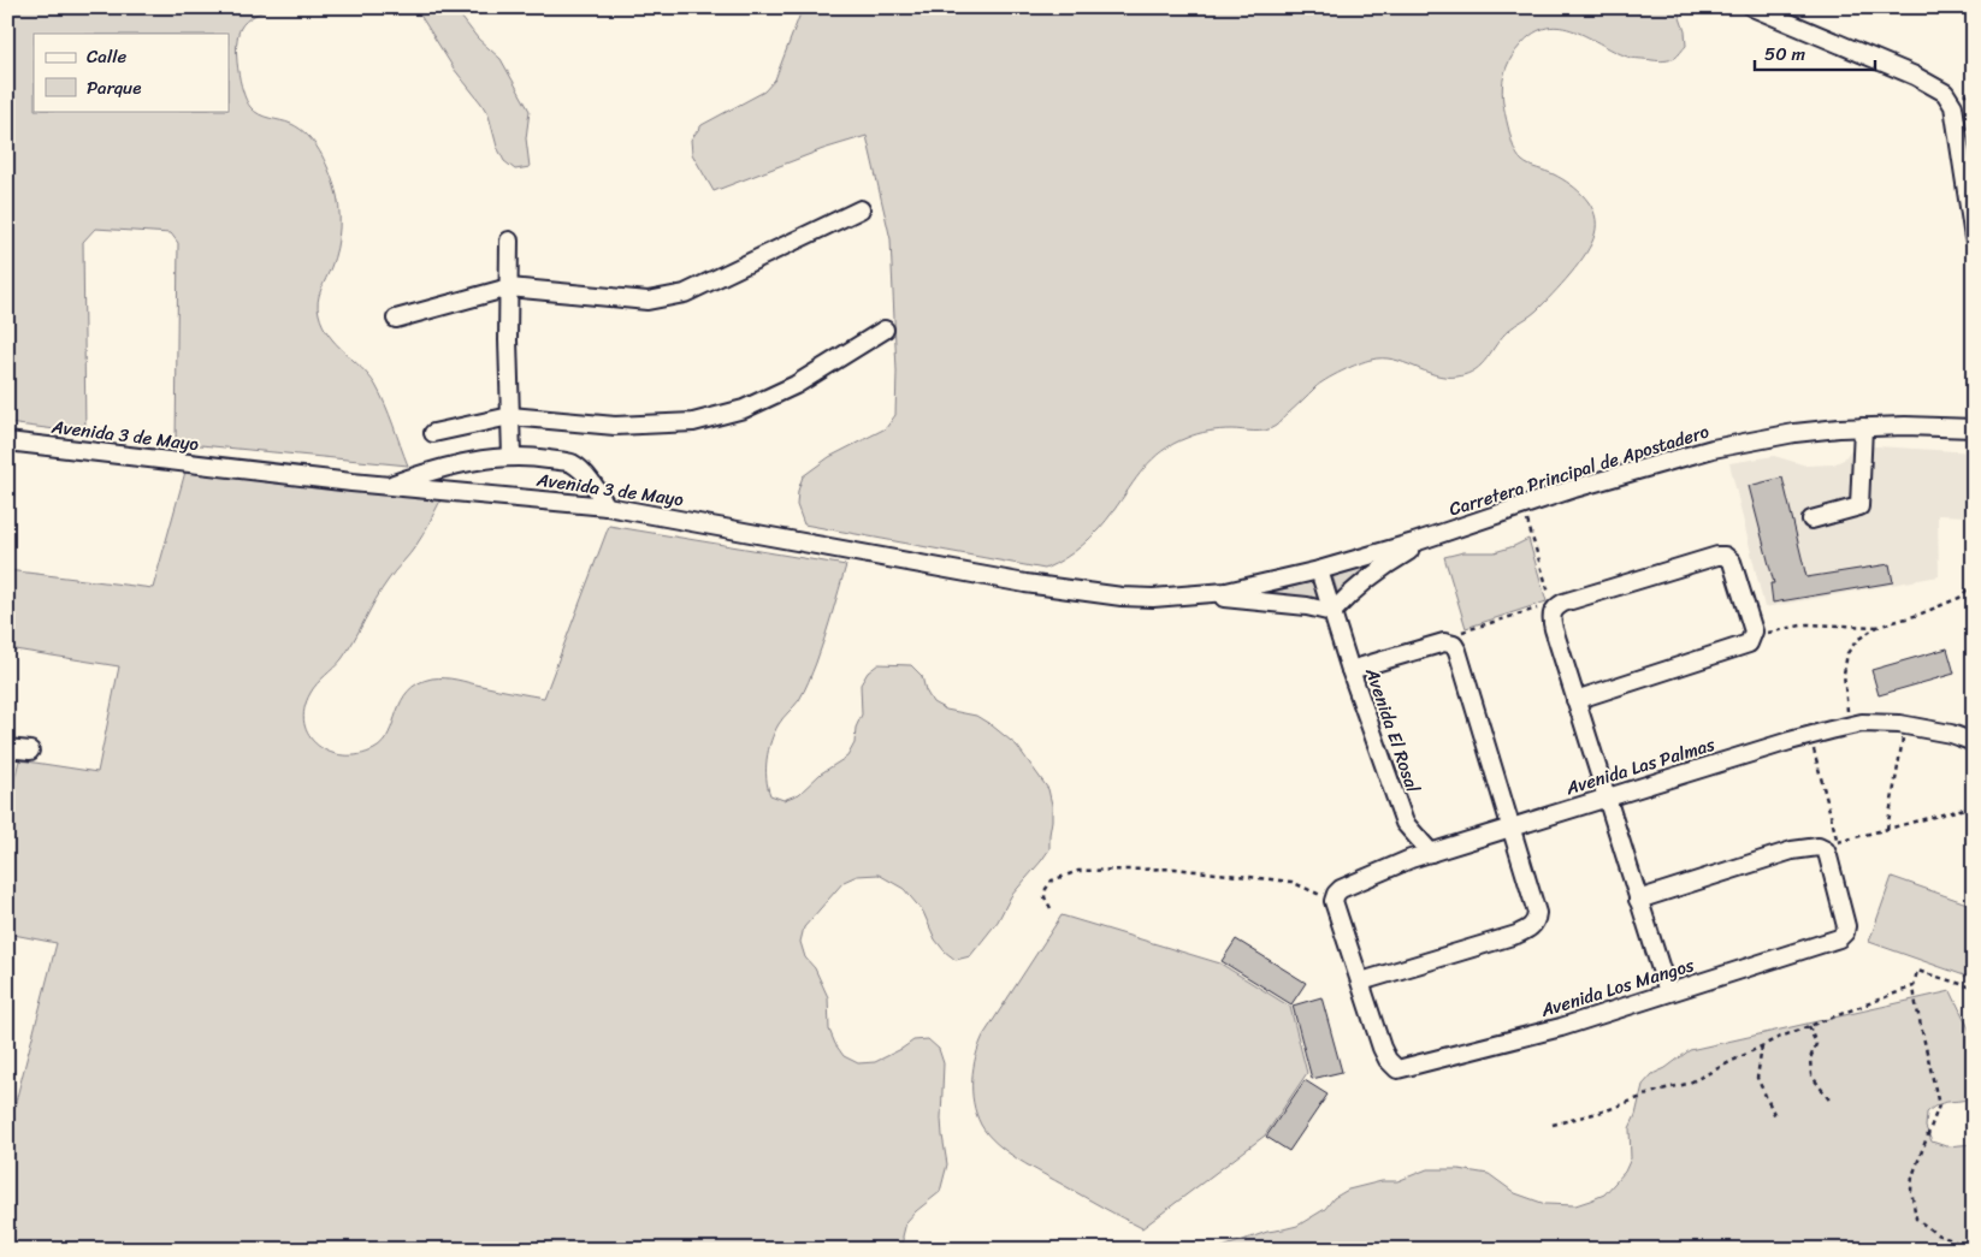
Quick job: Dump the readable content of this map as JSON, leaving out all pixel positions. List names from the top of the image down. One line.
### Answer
{"streets":{"street":["Avenida 3 de Mayo","Carretera Principal de Apostadero","Avenida El Rosal","Avenida Las Palmas","Avenida Los Mangos"]},"crossings":[["Avenida 3 de Mayo","Carretera Principal de Apostadero"],["Carretera Principal de Apostadero","Avenida El Rosal"],["Avenida El Rosal","Avenida Las Palmas"]],"legend":["Calle","Parque"],"scale_bar":"50 m"}
